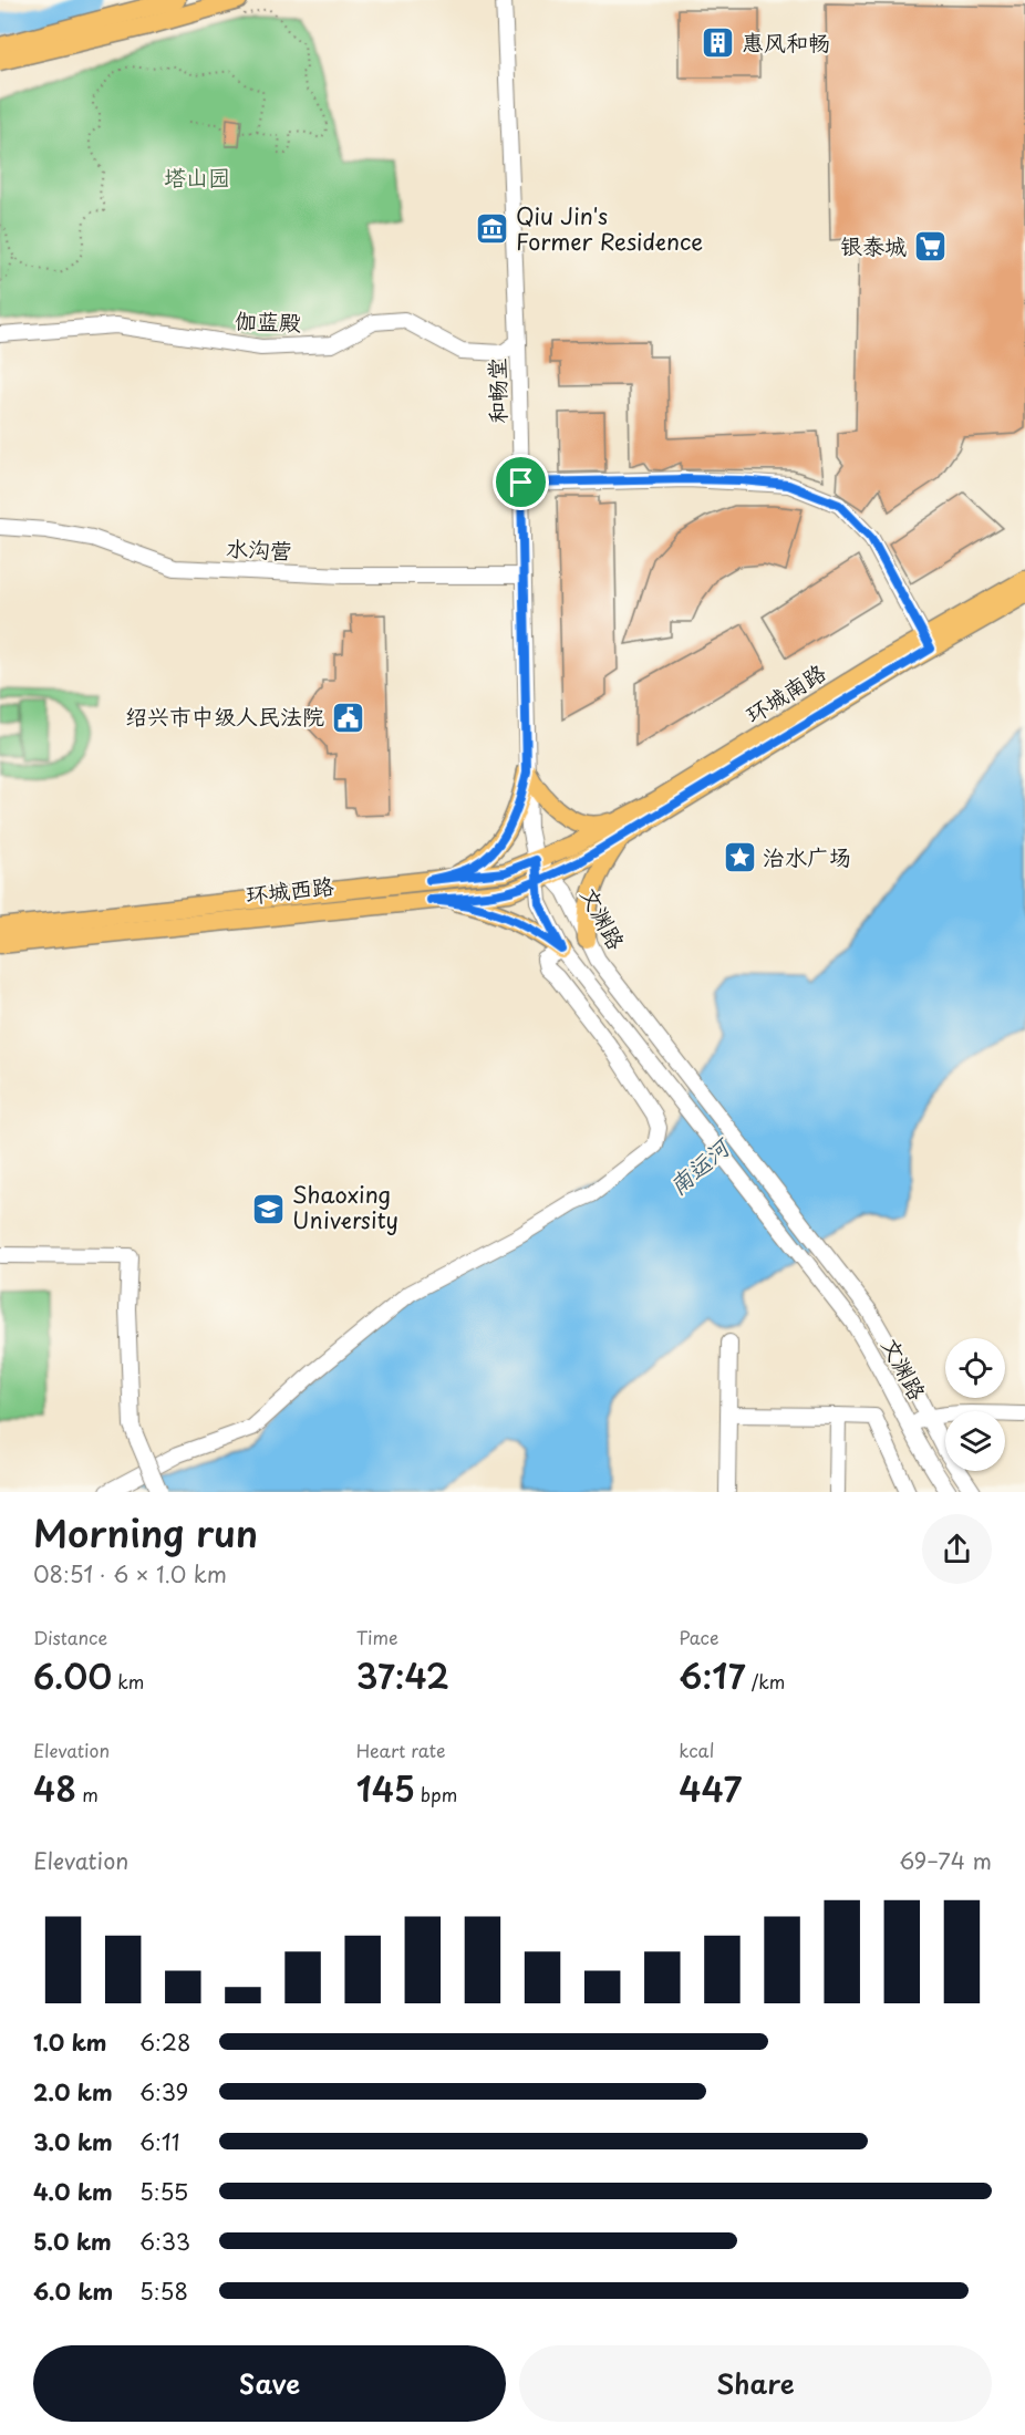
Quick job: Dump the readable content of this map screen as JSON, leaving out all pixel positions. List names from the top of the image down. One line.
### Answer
{"streets":{"main road":["环城南路","环城西路"],"street":["伽蓝殿","和畅堂","水沟营","文渊路"]},"crossings":[["伽蓝殿","和畅堂"],["和畅堂","水沟营"],["和畅堂","环城西路"],["和畅堂","文渊路"],["环城南路","环城西路"],["环城西路","文渊路"]],"water":["南运河"],"parks":["塔山园"],"places":{"building":["惠风和畅"],"museum":["Qiu Jin's Former Residence"],"supermarket":["银泰城"],"public building":["绍兴市中级人民法院"],"place":["治水广场"],"school or university":["Shaoxing University"]},"page":{"heading":["Morning run","08:51 · 6 × 1.0 km"],"stats":[["Distance","6.00 km"],["Time","37:42"],["Pace","6:17 /km"],["Elevation","48 m"],["Heart rate","145 bpm"],["kcal","447"]],"chart":["Elevation","69–74 m"],"list":[{"name":"1.0 km","note":"6:28"},{"name":"2.0 km","note":"6:39"},{"name":"3.0 km","note":"6:11"},{"name":"4.0 km","note":"5:55"},{"name":"5.0 km","note":"6:33"},{"name":"6.0 km","note":"5:58"}],"buttons":["Save","Share"]}}
